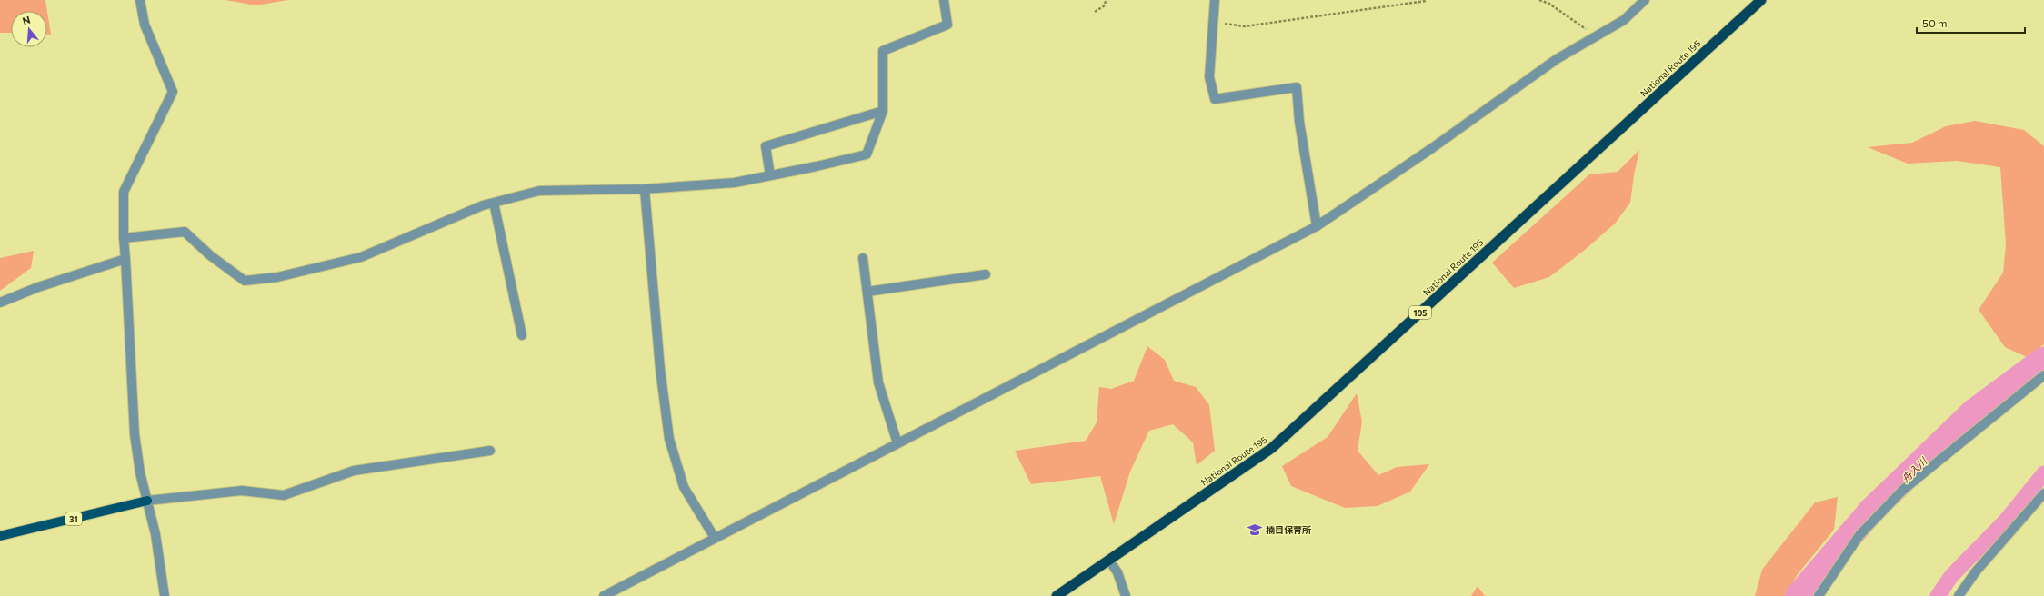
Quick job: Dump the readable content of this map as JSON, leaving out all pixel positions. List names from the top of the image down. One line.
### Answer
{"streets":{"highway":["National Route 195","195"],"main road":["31"]},"water":["舟入川"],"places":{"school or university":["楠目保育所"]},"scale_bar":"50 m","north":"top"}
